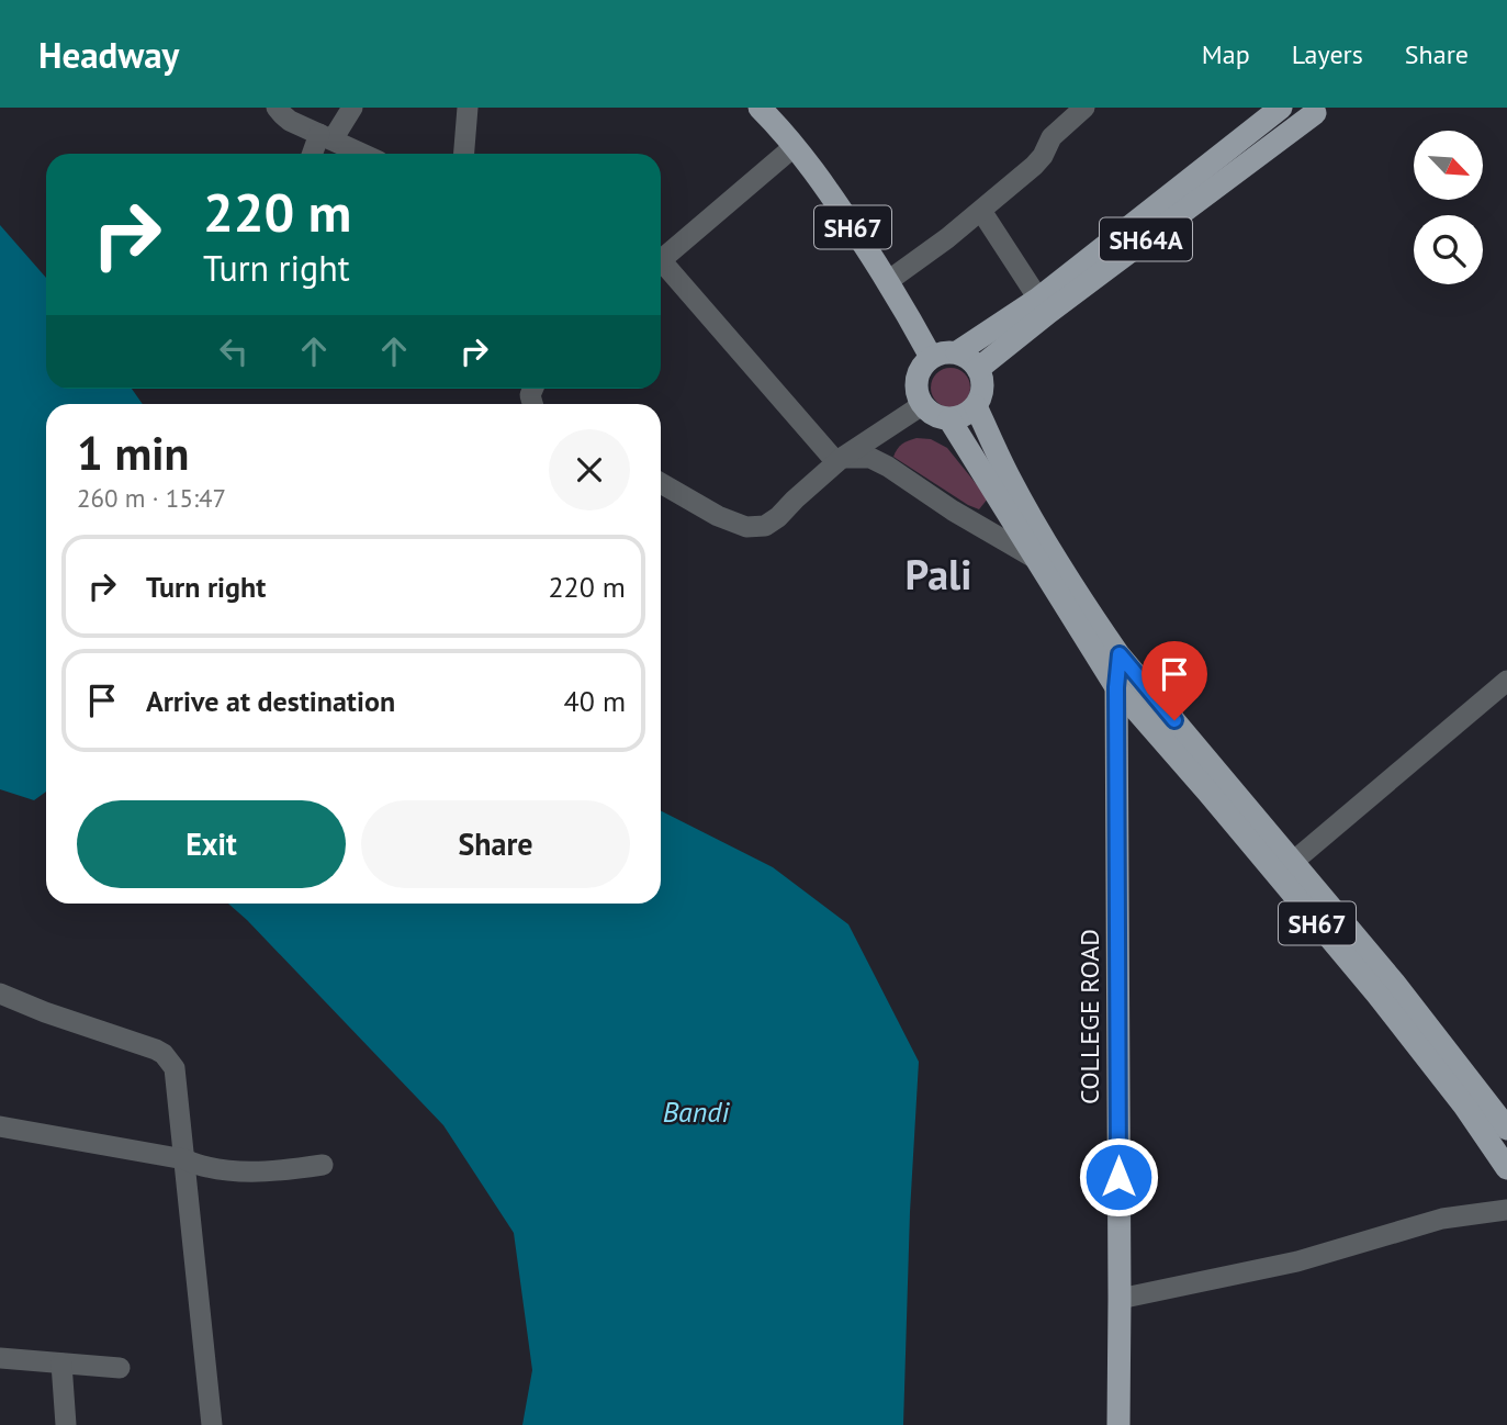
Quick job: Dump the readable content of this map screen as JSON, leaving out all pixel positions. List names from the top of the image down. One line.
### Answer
{"streets":{"main road":["SH67","SH64A","COLLEGE ROAD"]},"crossings":[["SH67","SH64A"],["SH67","COLLEGE ROAD"]],"districts":["Pali"],"water":["Bandi"],"north":"bottom right","page":{"header":"Headway","nav":["Map","Layers","Share"],"turn":["220 m","Turn right"],"heading":["1 min","260 m · 15:47"],"list":[{"name":"Turn right","value":"220 m"},{"name":"Arrive at destination","value":"40 m"}],"buttons":["Exit","Share"]}}
